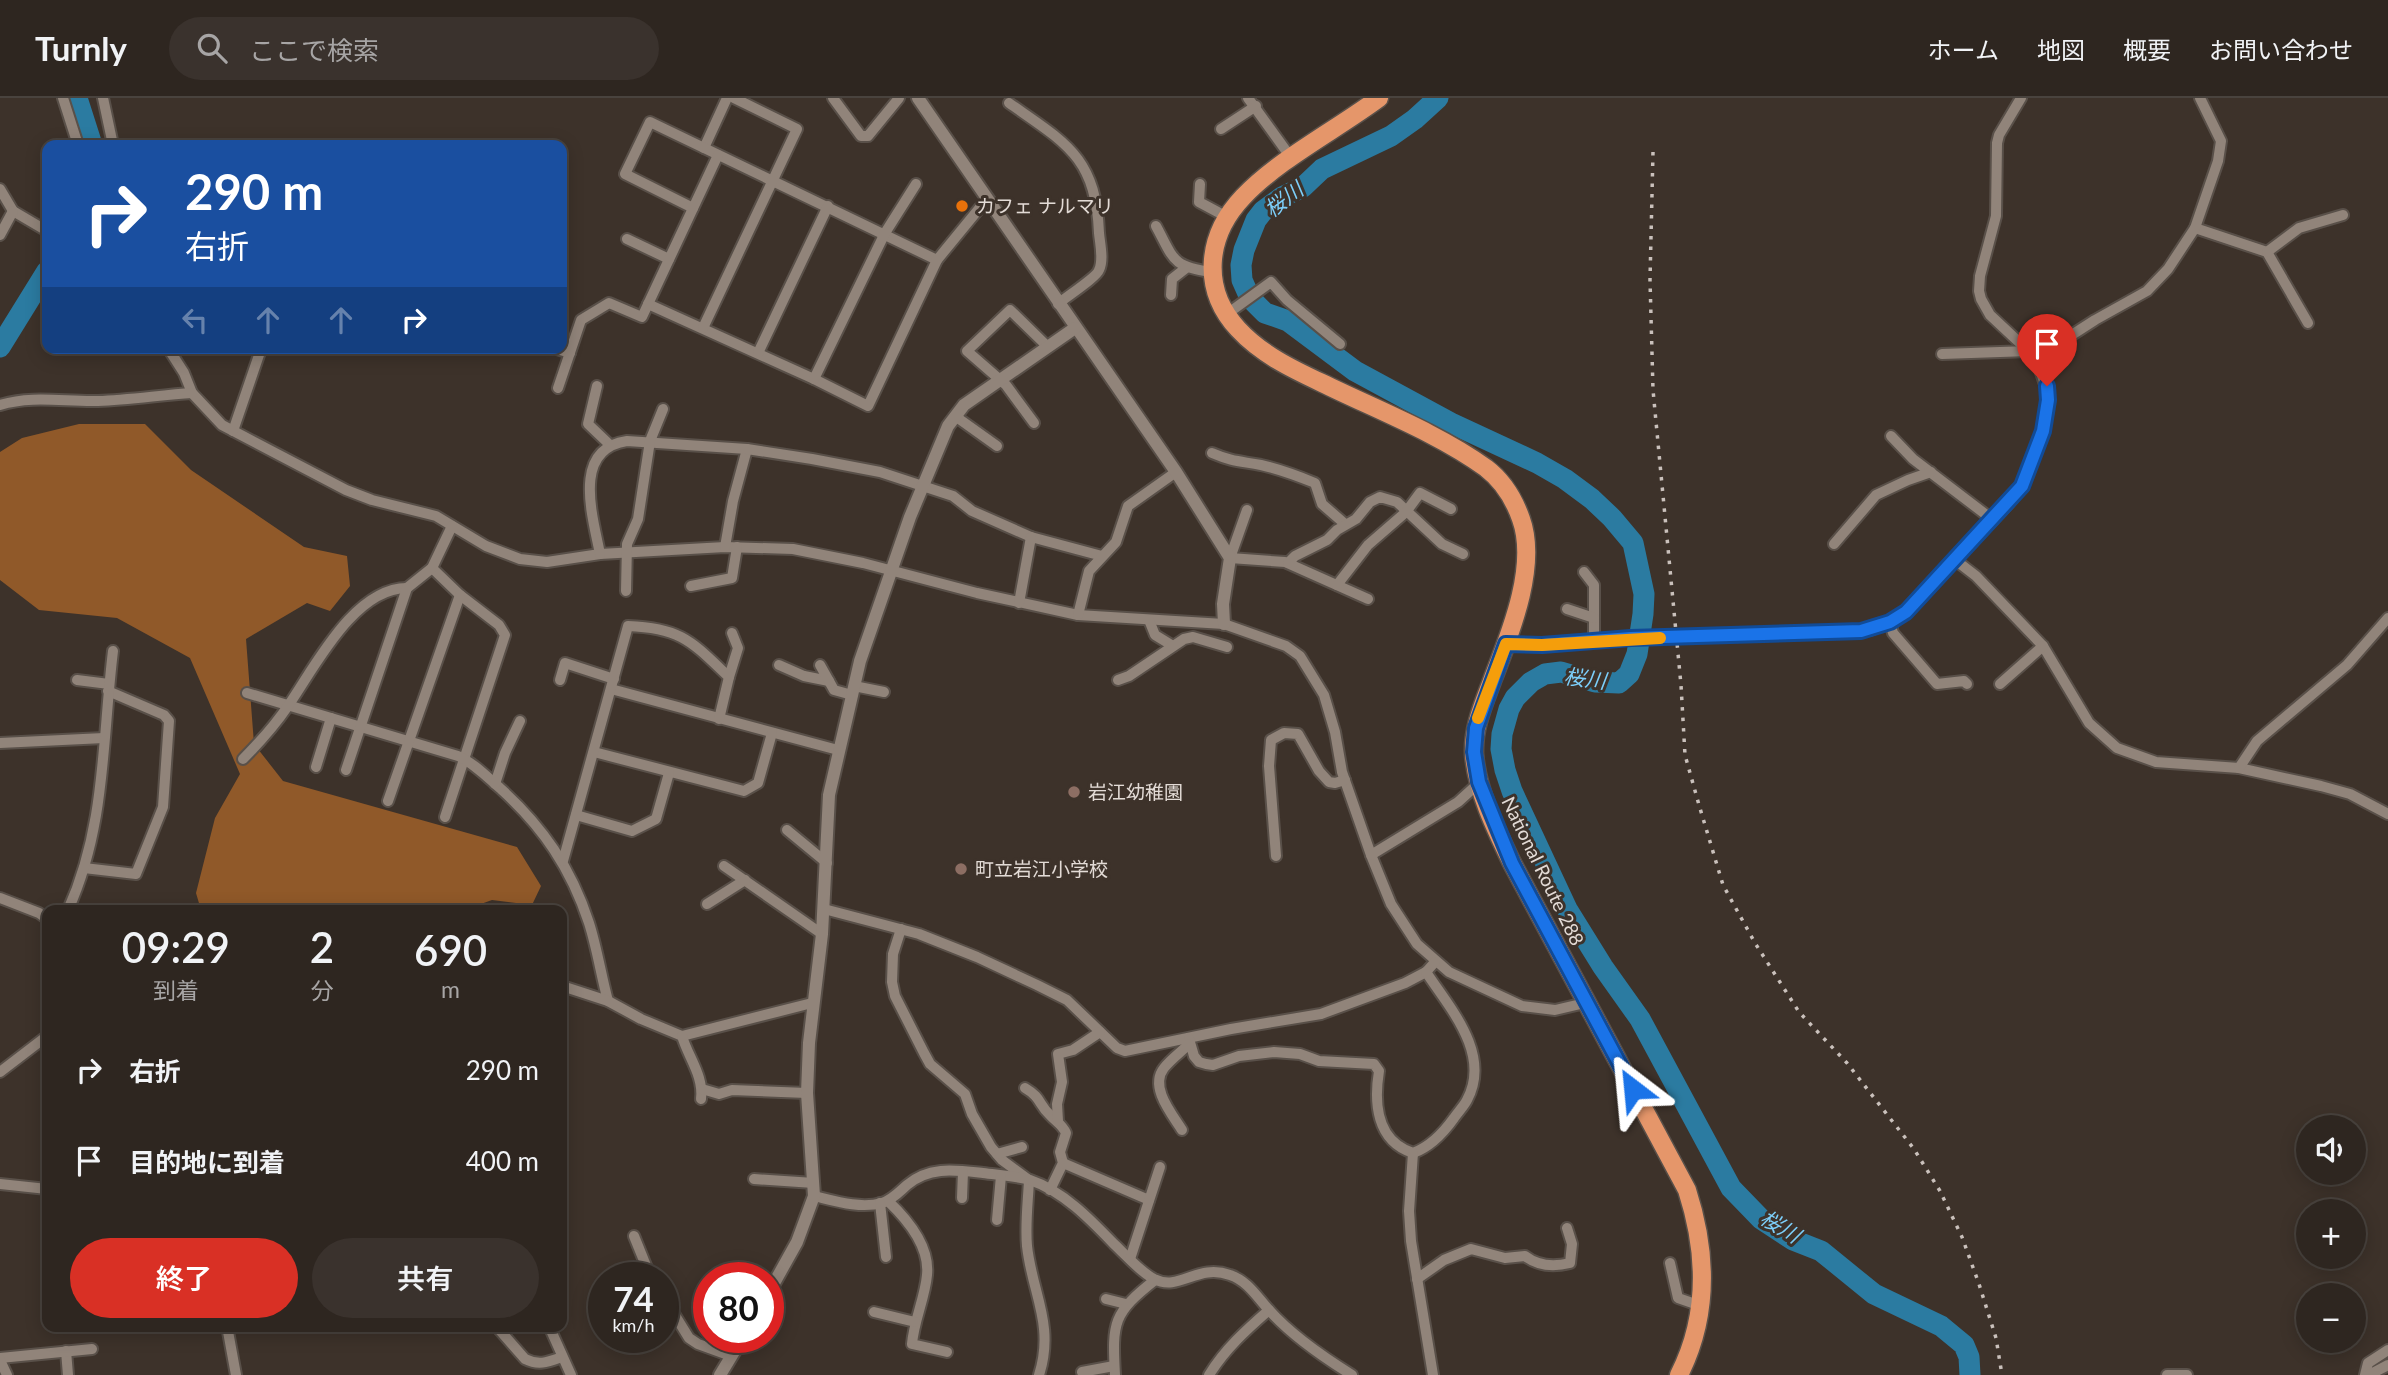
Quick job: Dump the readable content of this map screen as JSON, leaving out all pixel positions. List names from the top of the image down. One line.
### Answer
{"streets":{"highway":["National Route 288"]},"water":["桜川"],"places":["カフェ ナルマリ","岩江幼稚園","町立岩江小学校"],"page":{"header":"Turnly","search":"ここで検索","nav":["ホーム","地図","概要","お問い合わせ"],"turn":["290 m","右折"],"eta":["09:29","到着","2","分","690","m"],"list":[{"name":"右折","value":"290 m"},{"name":"目的地に到着","value":"400 m"}],"map_buttons":["+","−"],"buttons":["終了","共有"],"speed":"74 km/h","limit":"80"}}
